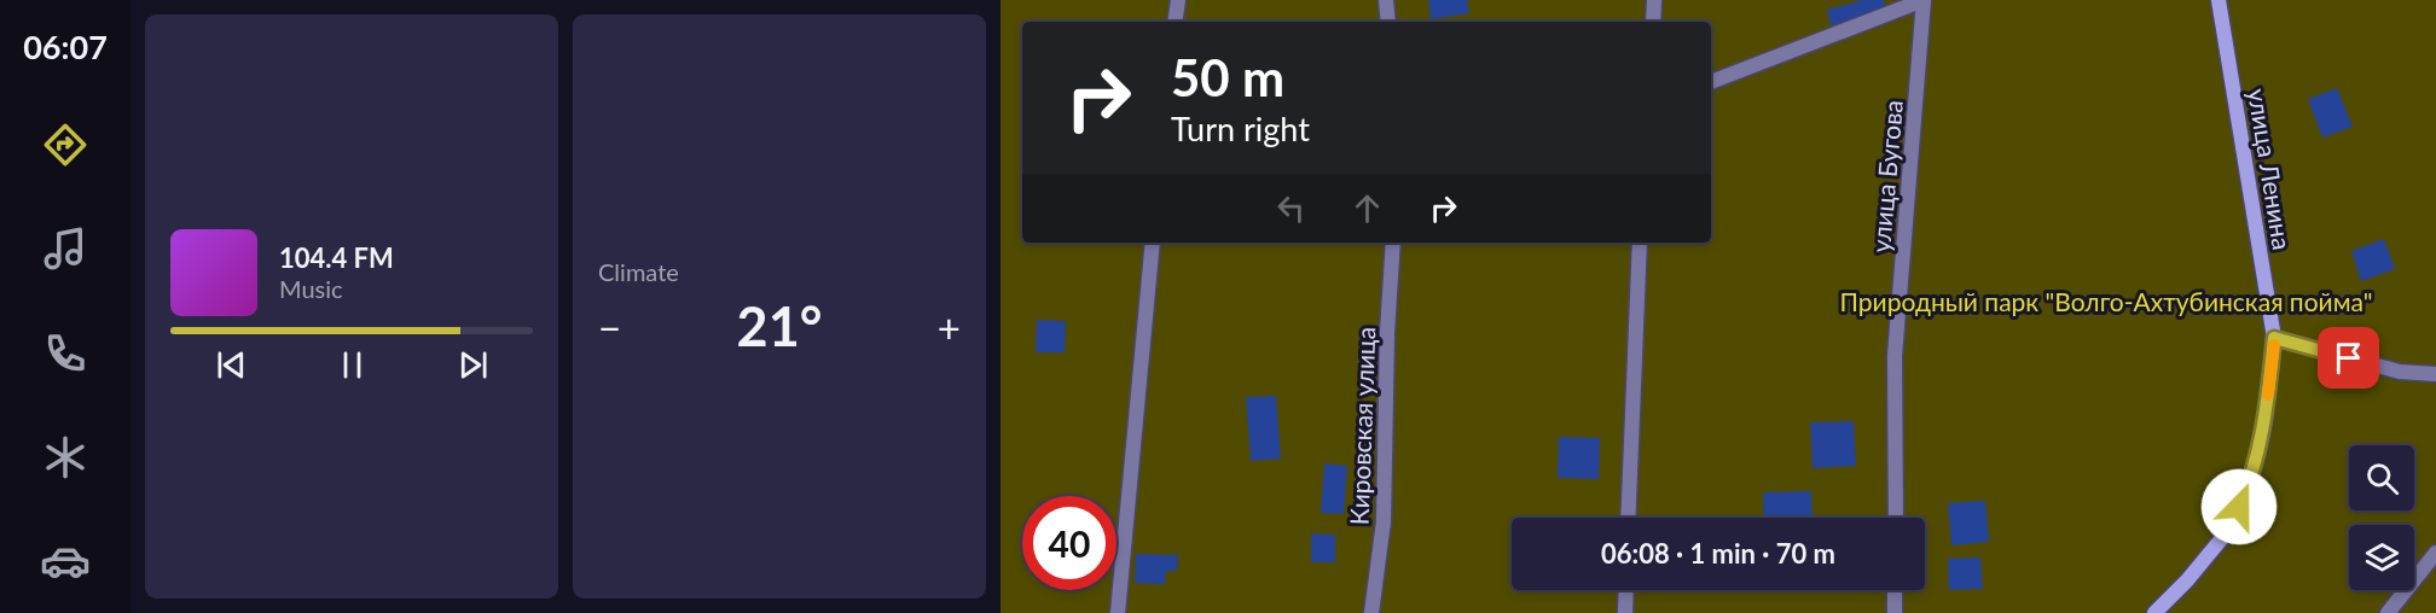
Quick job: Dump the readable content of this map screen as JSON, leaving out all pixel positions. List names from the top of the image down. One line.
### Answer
{"streets":{"street":["улица Ленина","улица Бугова","Кировская улица"]},"parks":["Природный парк \"Волго-Ахтубинская пойма\""],"page":{"tabs":"06:07","tile":"Climate","turn":["50 m","Turn right"],"song":["104.4 FM","Music"],"heat":["−","21°","+"],"limit":"40","trip":"06:08 · 1 min · 70 m"}}
